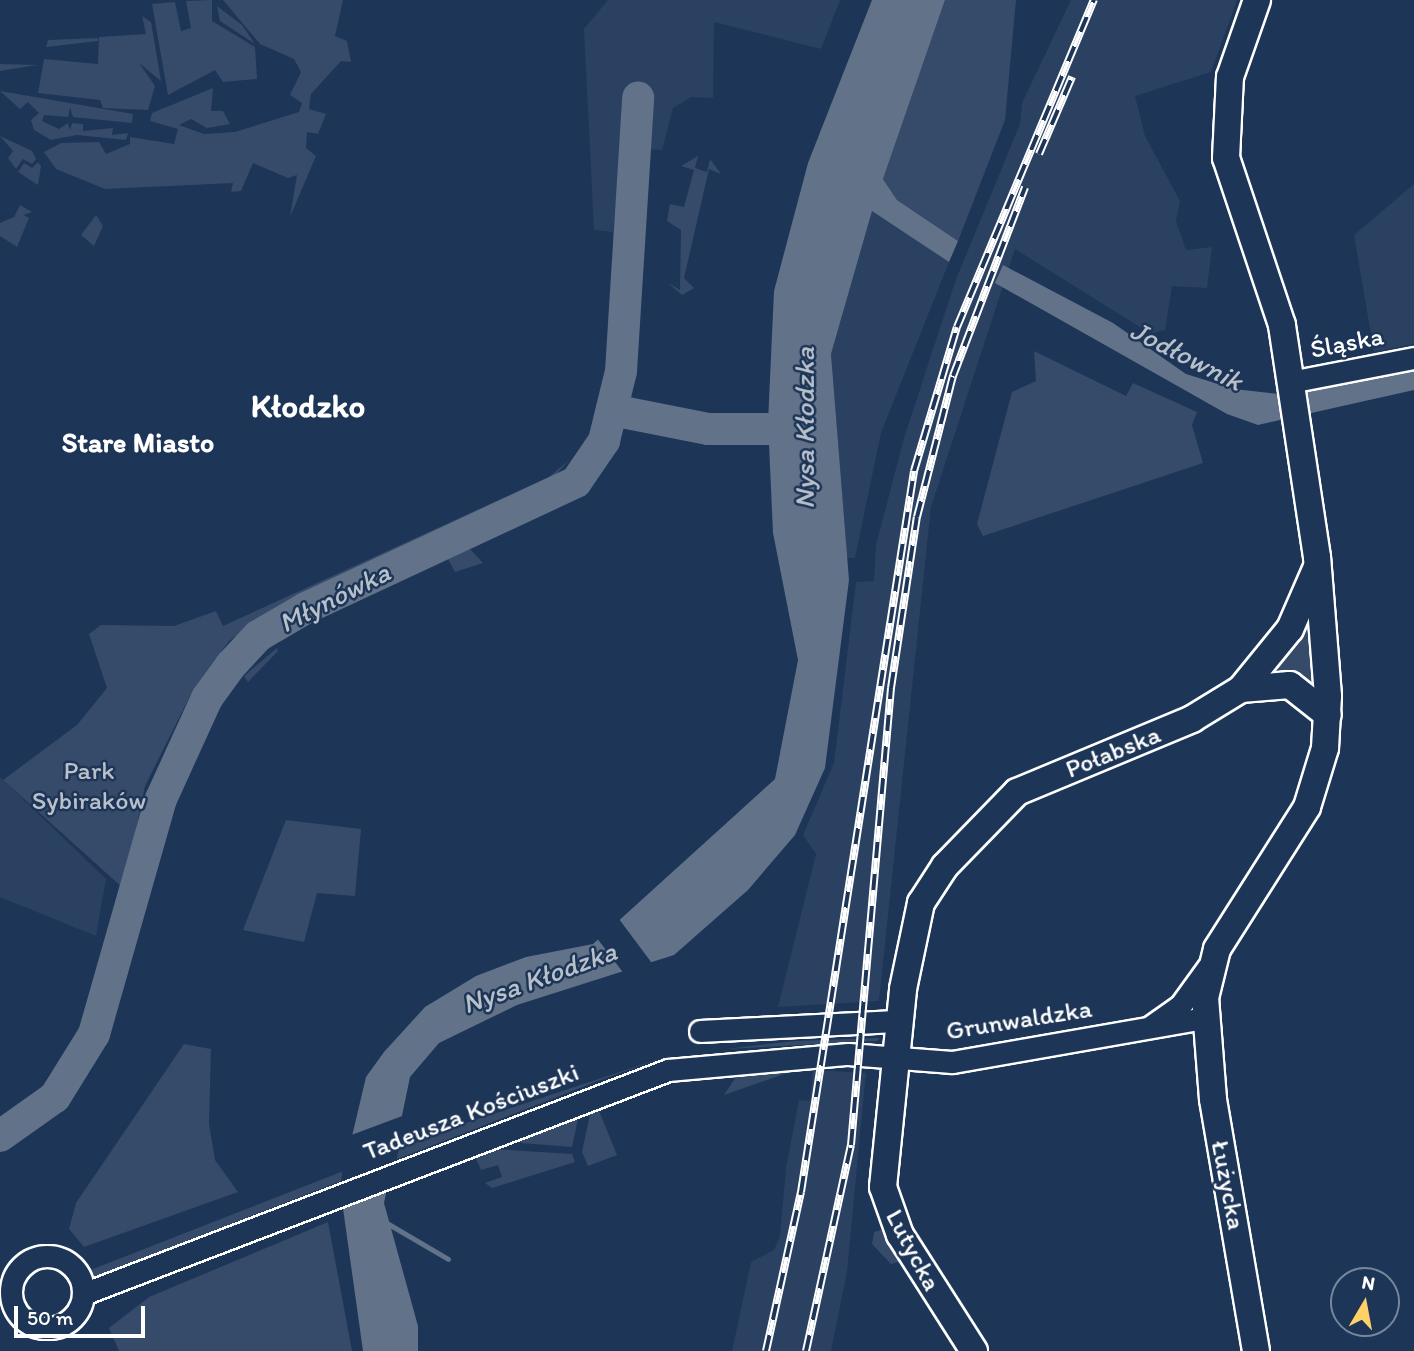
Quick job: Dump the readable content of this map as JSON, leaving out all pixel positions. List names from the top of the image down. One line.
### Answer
{"streets":{"main road":["Połabska","Łużycka","Lutycka"],"street":["Śląska","Grunwaldzka","Tadeusza Kościuszki"]},"crossings":[["Połabska","Grunwaldzka"],["Połabska","Tadeusza Kościuszki"],["Połabska","Lutycka"],["Grunwaldzka","Tadeusza Kościuszki"],["Grunwaldzka","Łużycka"],["Grunwaldzka","Lutycka"],["Tadeusza Kościuszki","Lutycka"]],"districts":["Kłodzko","Stare Miasto"],"water":["Jodłownik","Nysa Kłodzka","Młynówka"],"parks":["Park Sybiraków"],"scale_bar":"50 m","north":"top"}
